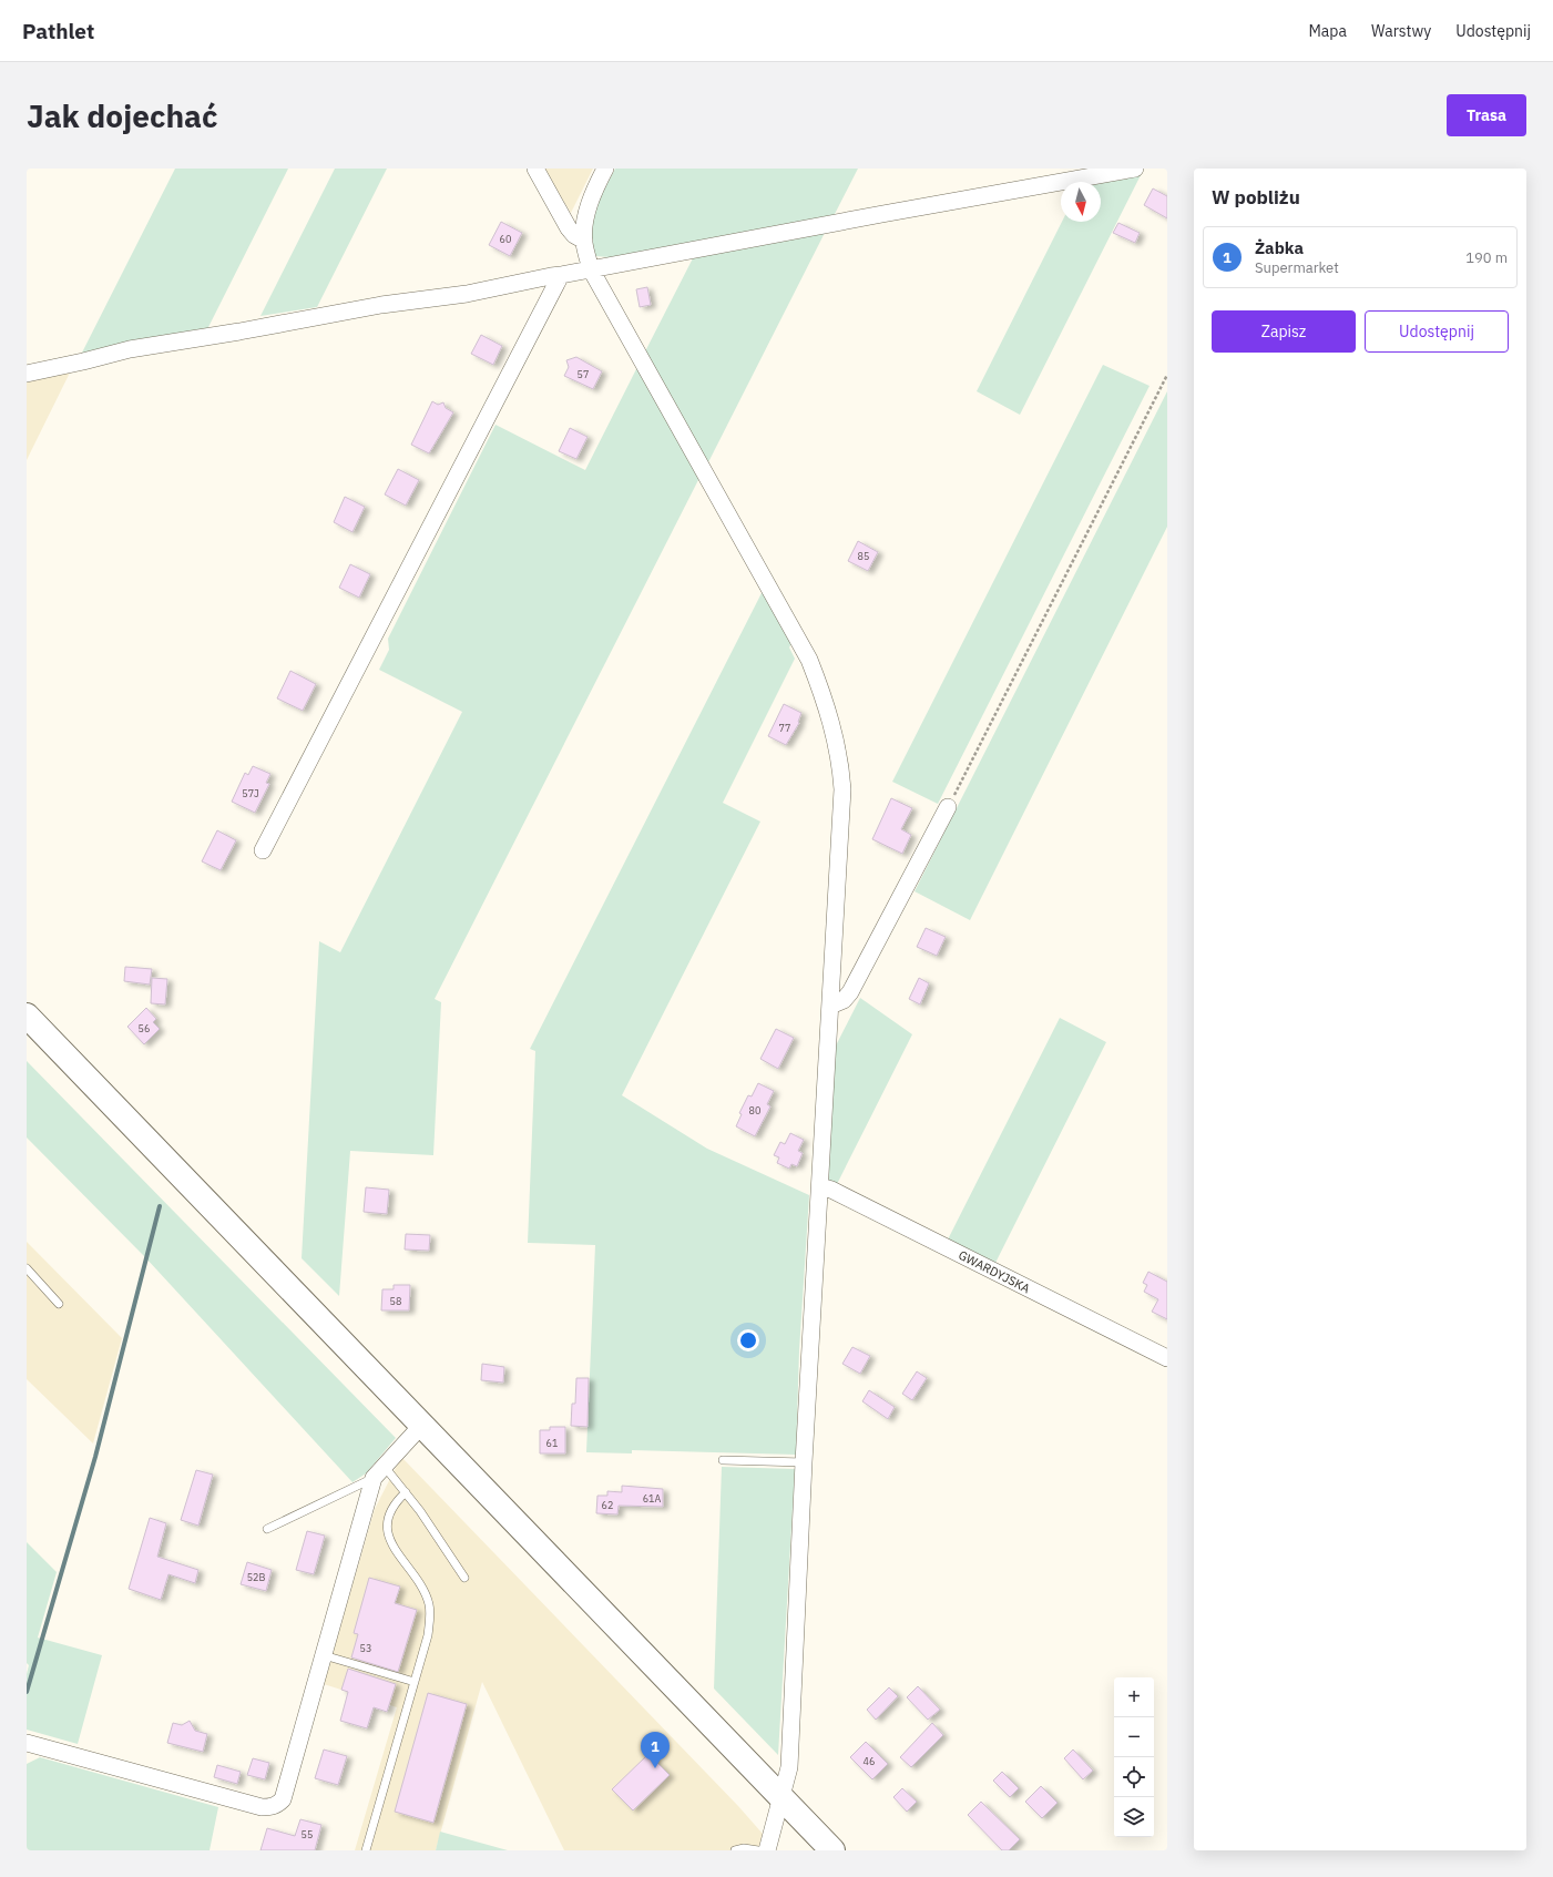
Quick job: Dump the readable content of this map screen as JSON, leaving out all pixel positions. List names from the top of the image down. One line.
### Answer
{"streets":{"street":["GWARDYJSKA"]},"house_numbers":["60","57","85","77","57J","56","80","58","61","61A","62","52B","53","46","55"],"north":"bottom","page":{"header":"Pathlet","nav":["Mapa","Warstwy","Udostępnij"],"buttons":["Trasa",["Zapisz","Udostępnij"]],"title":"Jak dojechać","heading":"W pobliżu","list":[{"mark":"1","name":"Żabka","note":"Supermarket","value":"190 m"}],"map_buttons":["+","−"],"pins":"1"}}
